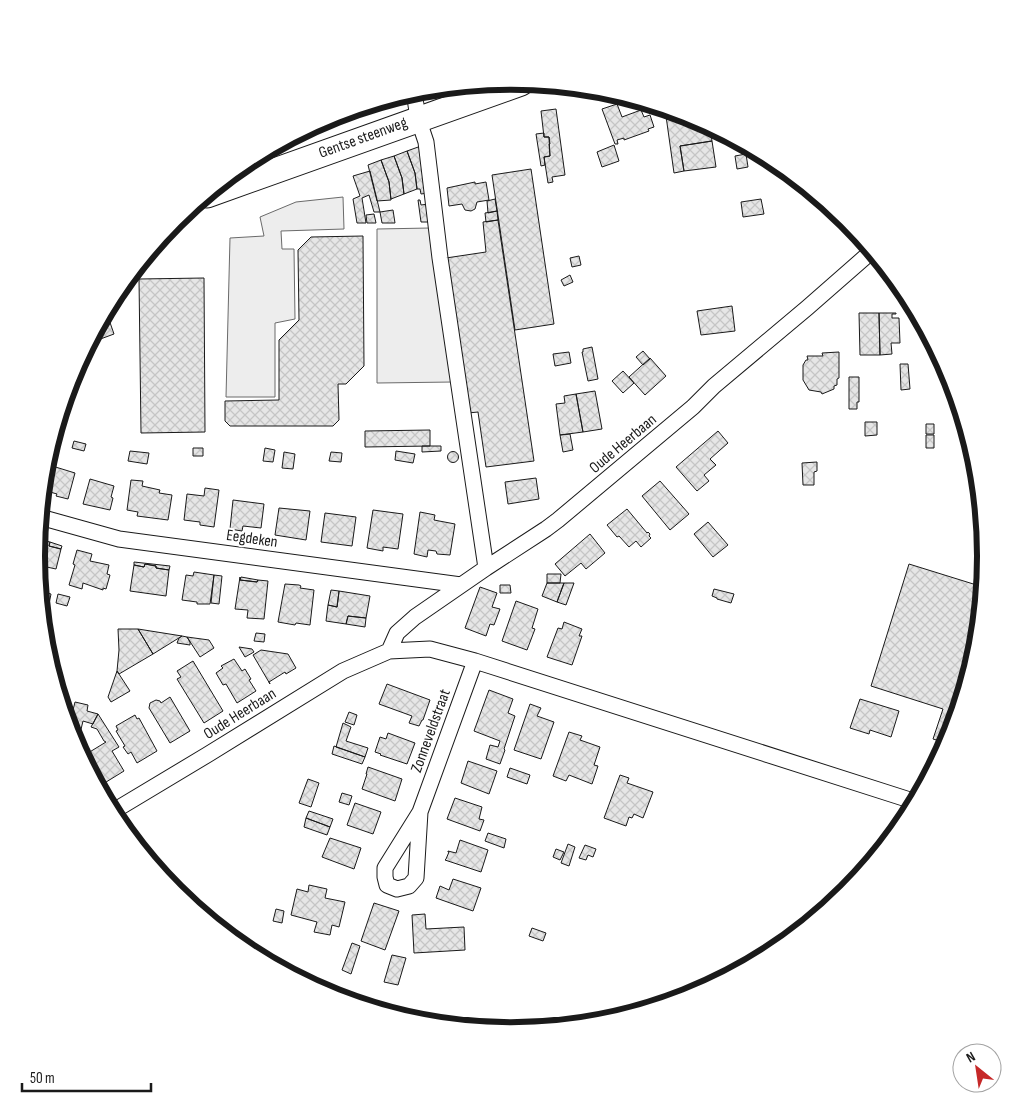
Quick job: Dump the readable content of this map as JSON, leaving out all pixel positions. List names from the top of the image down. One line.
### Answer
{"streets":{"main road":["Gentse steenweg"],"street":["Oude Heerbaan","Eegdeken","Zonneveldstraat"]},"crossings":[["Oude Heerbaan","Eegdeken"],["Oude Heerbaan","Zonneveldstraat"]],"scale_bar":"50 m","north":"top left"}
